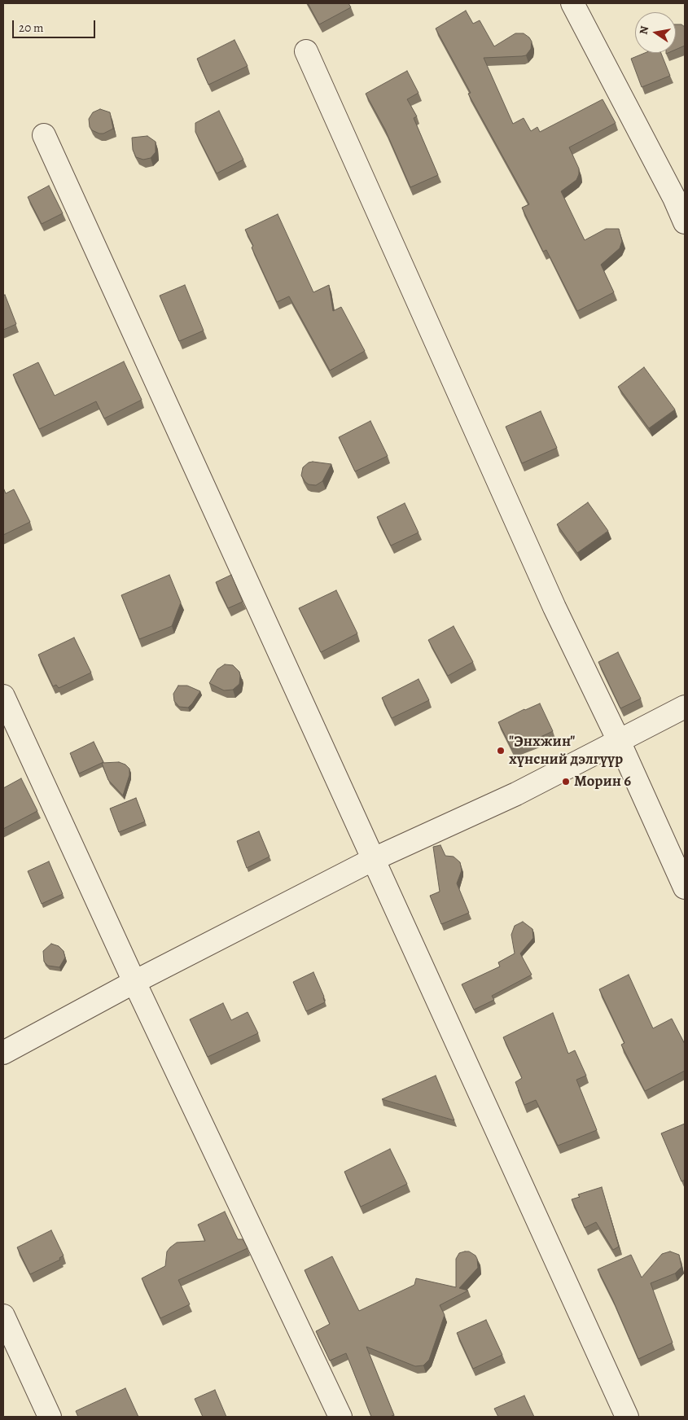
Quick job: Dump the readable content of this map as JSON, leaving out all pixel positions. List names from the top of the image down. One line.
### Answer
{"places":["\"Энхжин\" хүнсний дэлгүүр","Морин 6"],"scale_bar":"20 m","north":"left"}
